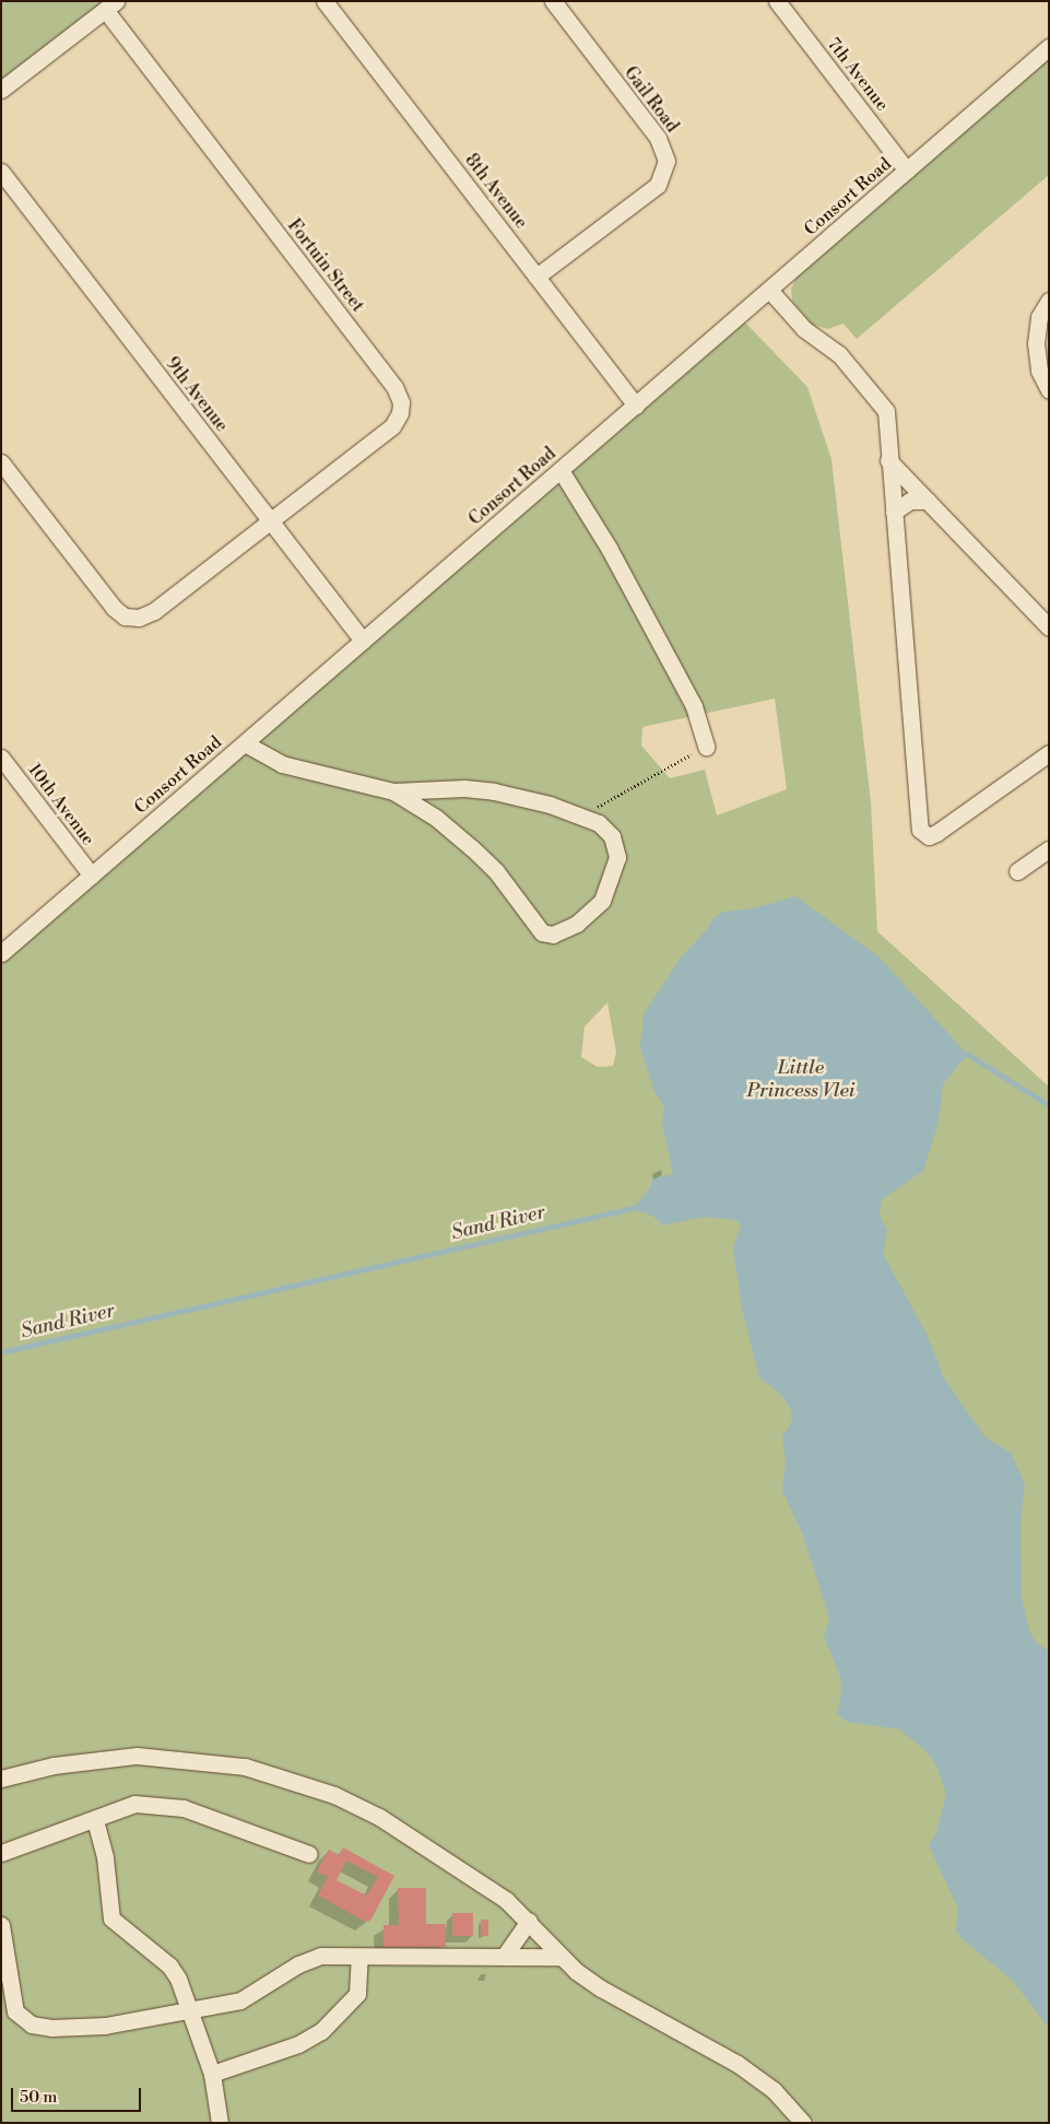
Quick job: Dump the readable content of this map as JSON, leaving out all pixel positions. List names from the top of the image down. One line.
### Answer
{"streets":{"street":["7th Avenue","Gail Road","8th Avenue","Consort Road","Fortuin Street","9th Avenue","10th Avenue"]},"crossings":[["7th Avenue","Consort Road"],["Gail Road","8th Avenue"],["8th Avenue","Consort Road"],["Consort Road","9th Avenue"],["Consort Road","10th Avenue"],["Fortuin Street","9th Avenue"]],"water":["Little Princess Vlei","Sand River"],"scale_bar":"50 m"}
